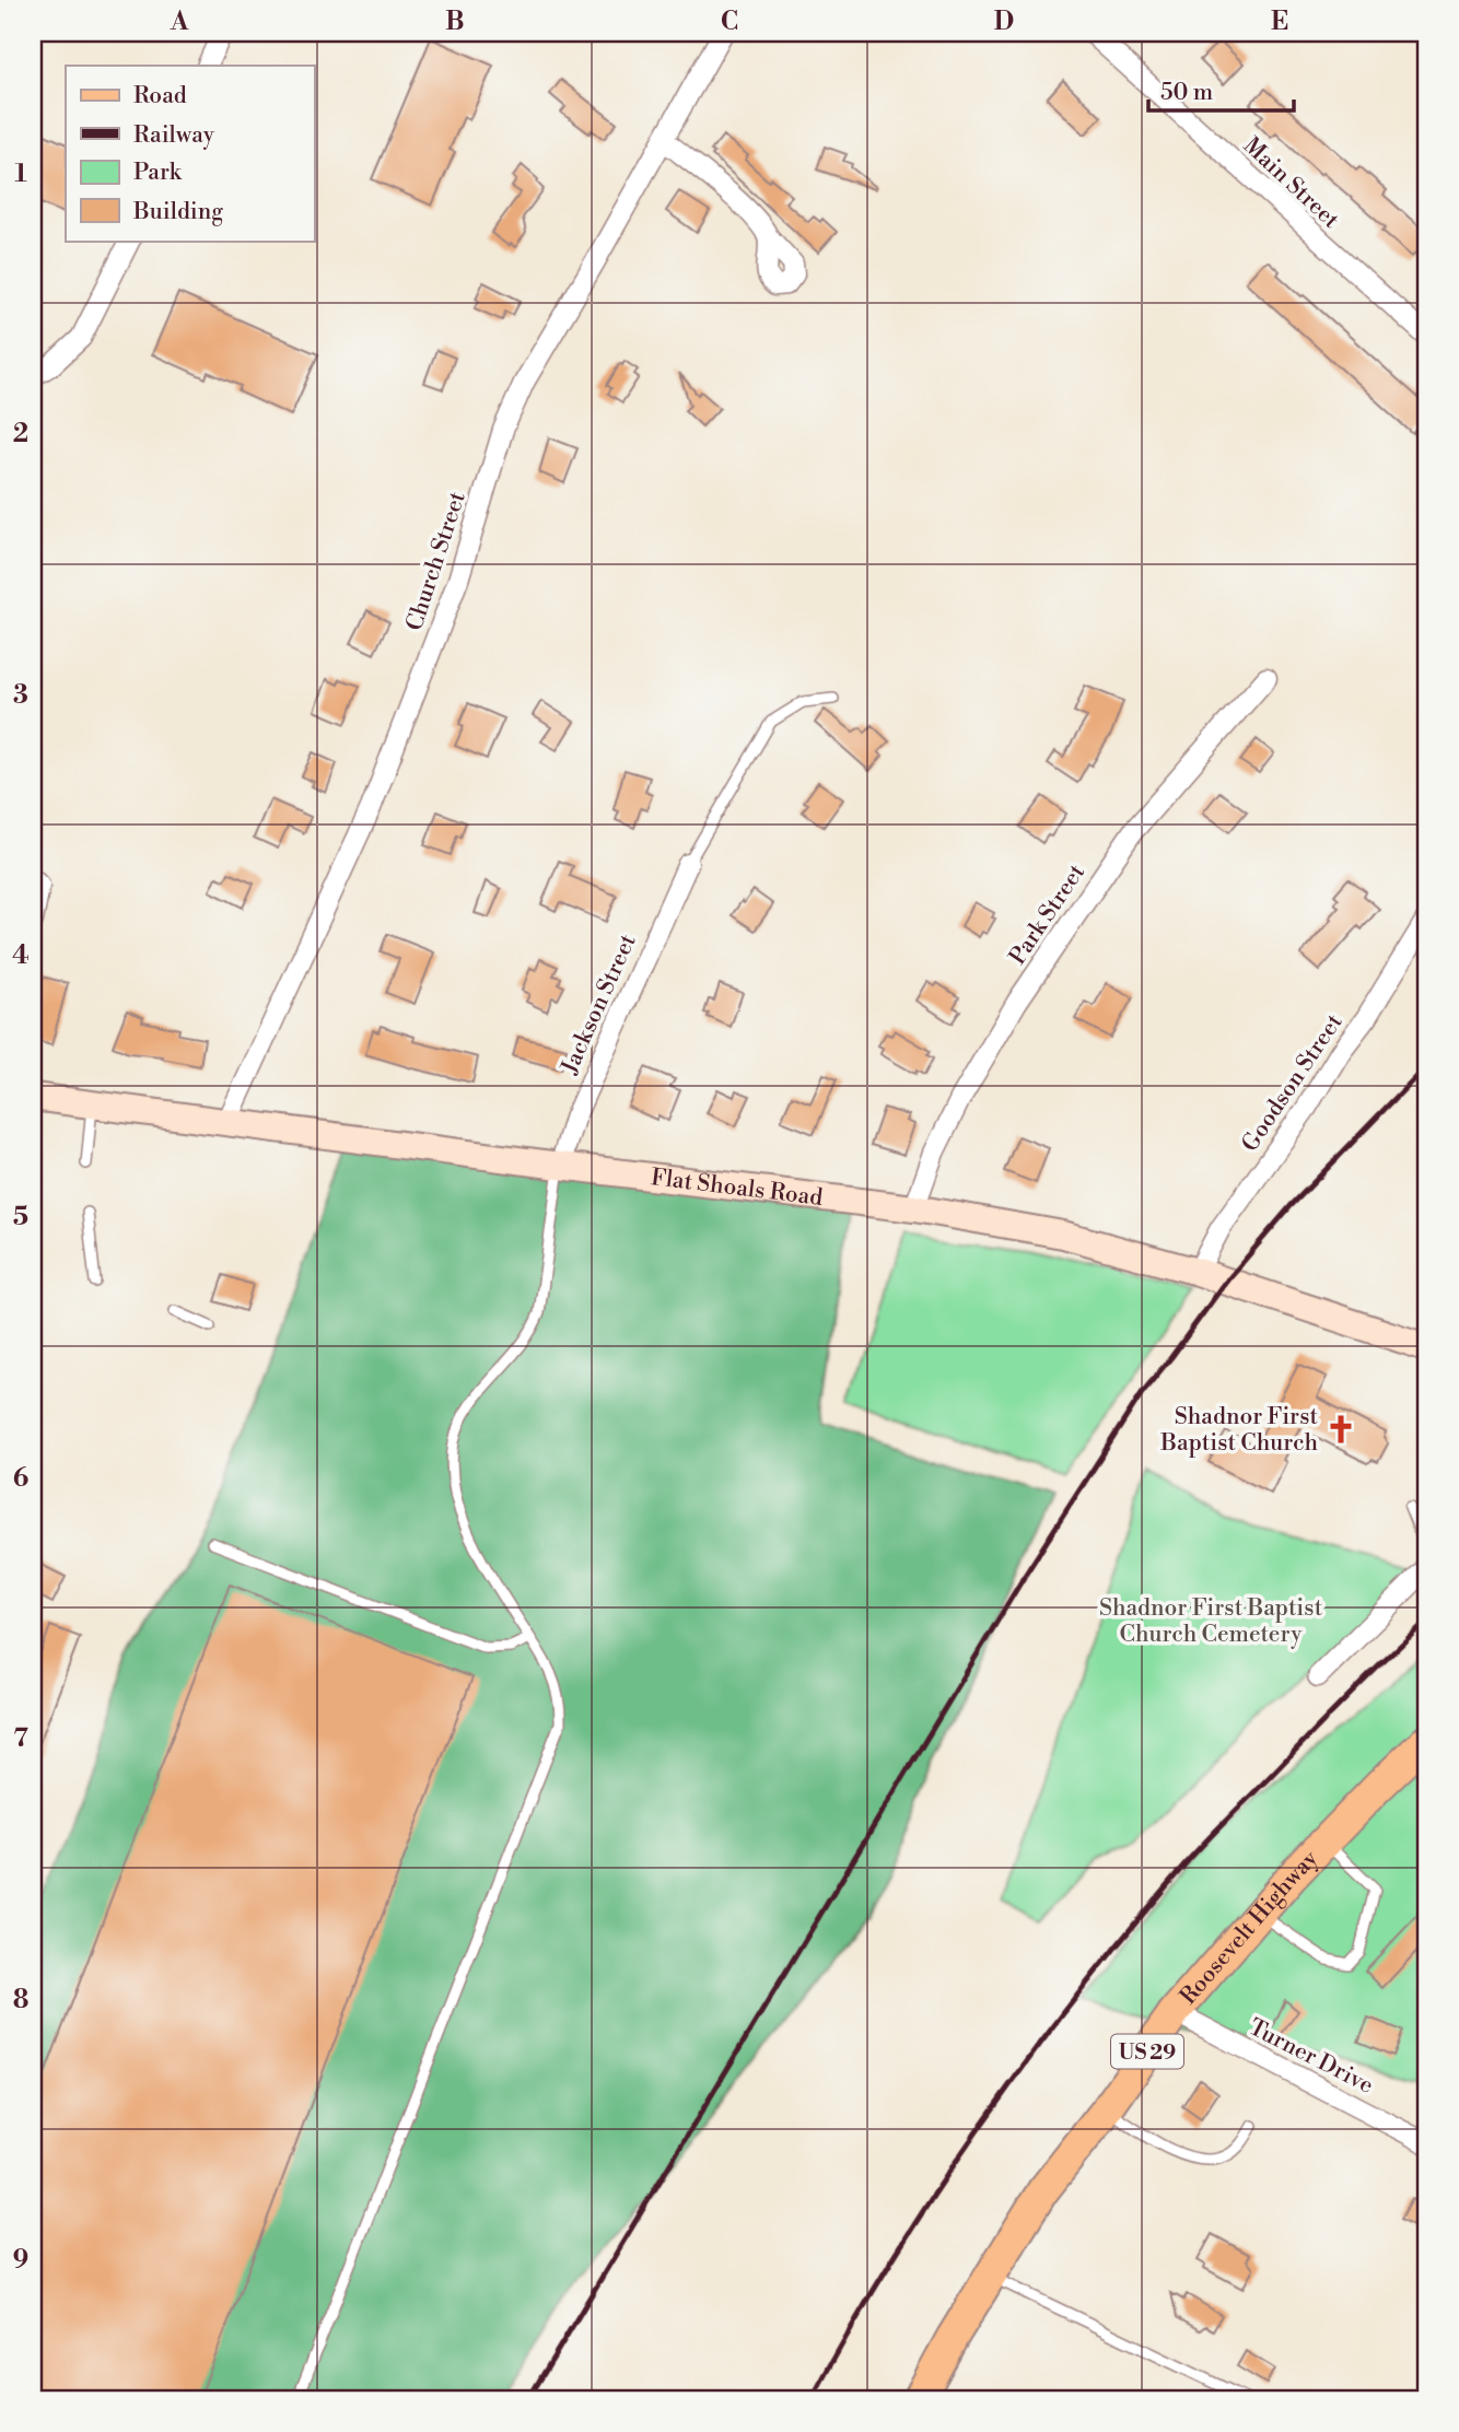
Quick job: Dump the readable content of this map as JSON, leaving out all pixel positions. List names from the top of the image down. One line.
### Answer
{"streets":{"main road":["Roosevelt Highway","US 29"],"street":["Main Street","Church Street","Park Street","Jackson Street","Goodson Street","Flat Shoals Road","Turner Drive"]},"crossings":[["Church Street","Flat Shoals Road"],["Park Street","Flat Shoals Road"],["Jackson Street","Flat Shoals Road"],["Goodson Street","Flat Shoals Road"],["Roosevelt Highway","Turner Drive"]],"parks":["Shadnor First Baptist Church Cemetery"],"places":{"church":["Shadnor First Baptist Church"]},"legend":["Road","Railway","Park","Building"],"scale_bar":"50 m","grid":{"columns":["A","B","C","D","E"],"rows":["1","2","3","4","5","6","7","8","9"]}}
